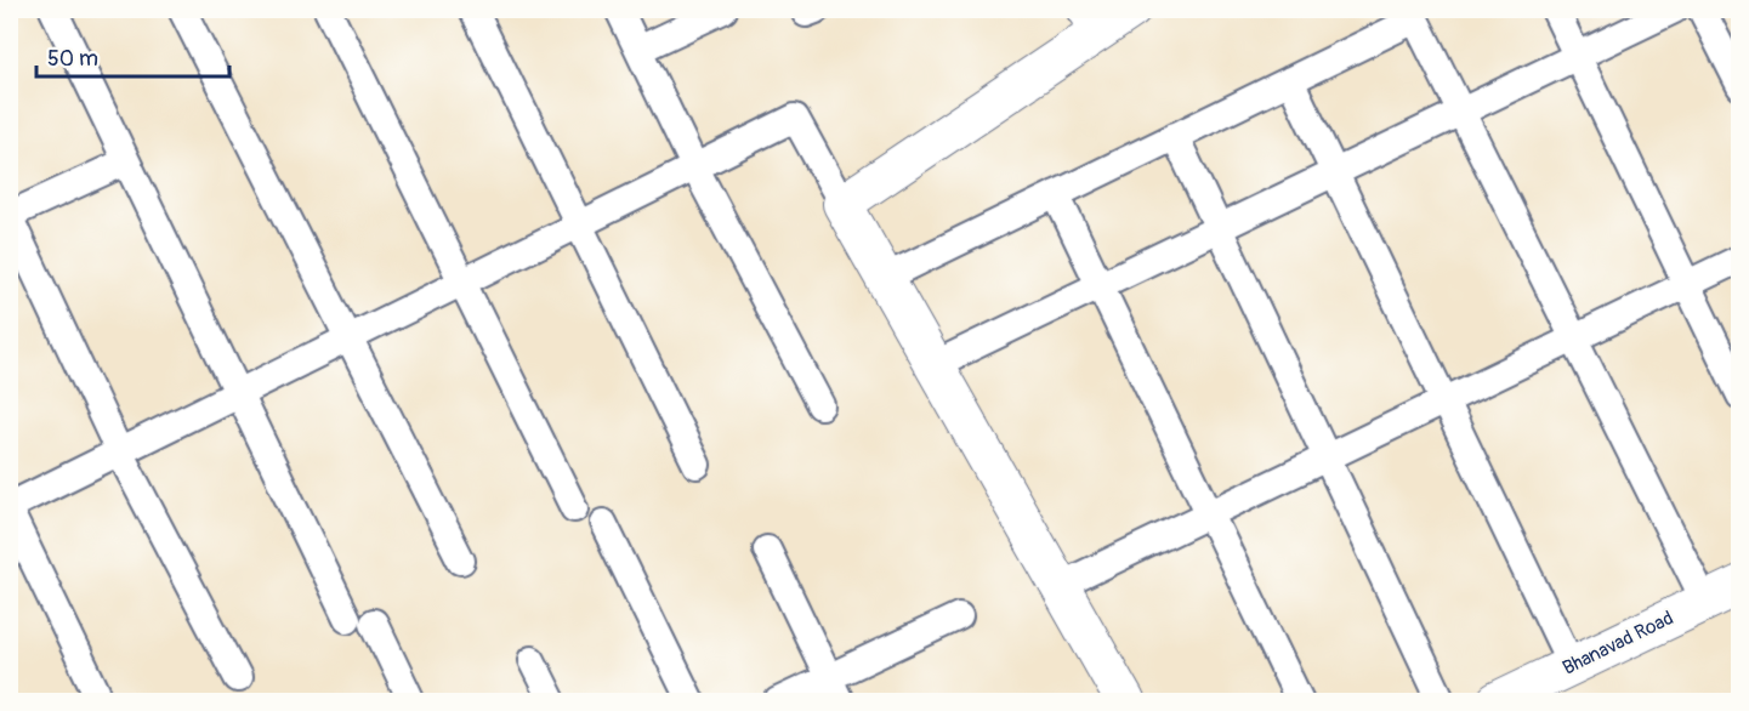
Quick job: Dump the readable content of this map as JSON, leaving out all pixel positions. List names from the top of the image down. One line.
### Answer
{"streets":{"street":["Bhanavad Road"]},"scale_bar":"50 m"}
